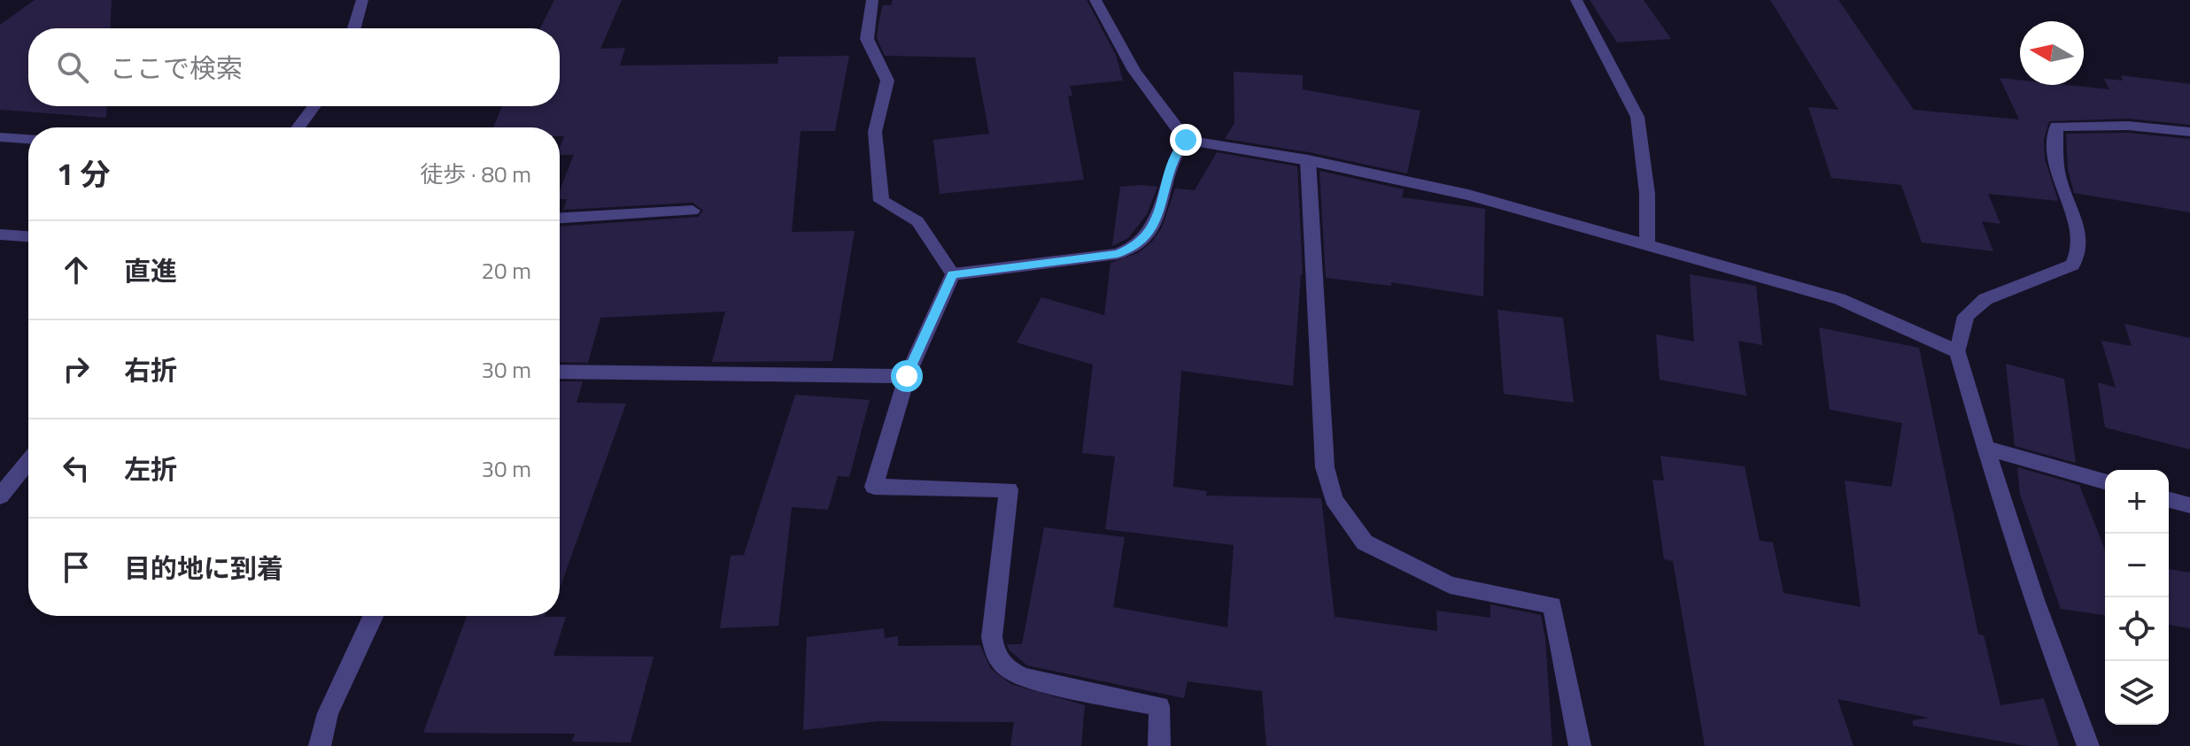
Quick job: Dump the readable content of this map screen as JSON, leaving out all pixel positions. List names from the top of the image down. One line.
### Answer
{"north":"left","page":{"search":"ここで検索","heading":["1 分","徒歩 · 80 m"],"list":[["直進","20 m"],["右折","30 m"],["左折","30 m"],"目的地に到着"],"map_buttons":["+","−"]}}
